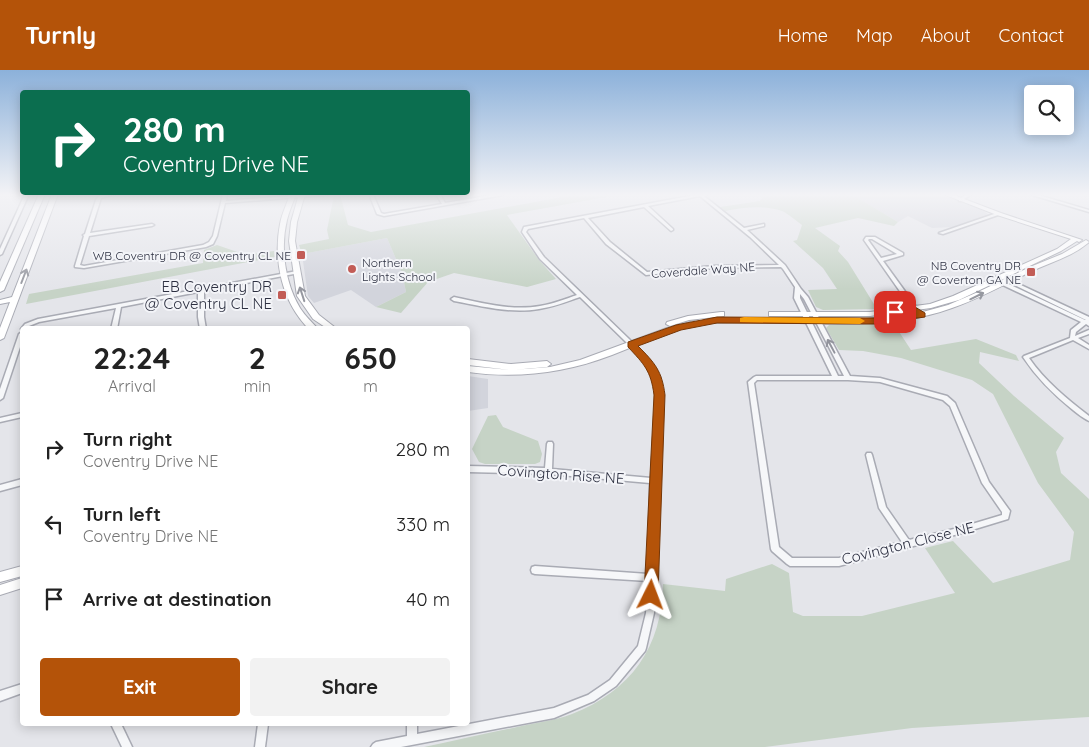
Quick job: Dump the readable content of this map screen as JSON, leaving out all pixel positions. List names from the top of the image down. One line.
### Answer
{"streets":{"street":["Coverdale Way NE","Covington Rise NE","Covington Close NE"]},"places":{"transit":["WB Coventry DR @ Coventry CL NE","NB Coventry DR @ Coverton GA NE","EB Coventry DR @ Coventry CL NE"],"other":["Northern Lights School"]},"page":{"header":"Turnly","nav":["Home","Map","About","Contact"],"turn":["280 m","Coventry Drive NE"],"eta":["22:24","Arrival","2","min","650","m"],"list":[{"name":"Turn right","note":"Coventry Drive NE","value":"280 m"},{"name":"Turn left","note":"Coventry Drive NE","value":"330 m"},{"name":"Arrive at destination","value":"40 m"}],"buttons":["Exit","Share"]}}
